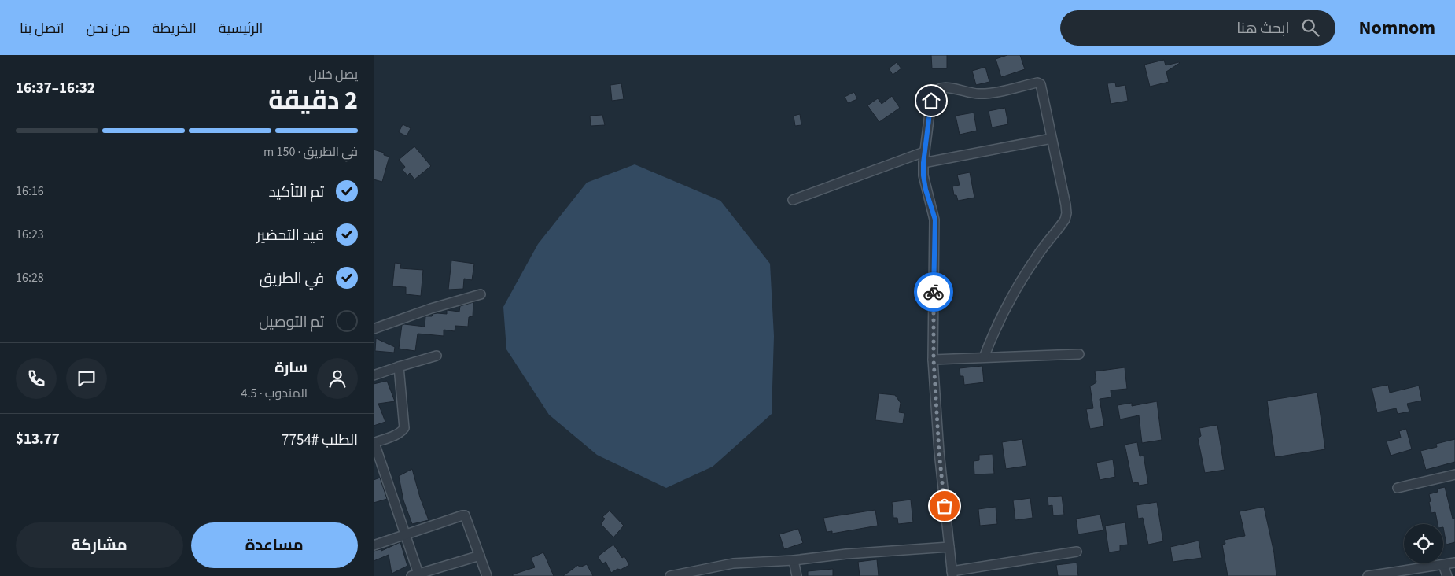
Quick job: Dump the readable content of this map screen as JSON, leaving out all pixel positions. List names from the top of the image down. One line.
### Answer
{"page":{"header":"Nomnom","search":"ابحث هنا","nav":["الرئيسية","الخريطة","من نحن","اتصل بنا"],"heading":["2 دقيقة","يصل خلال","16:32–16:37"],"panel":["سارة","المندوب · 4.5","الطلب #7754","$13.77"],"bar":"في الطريق · 150 m","list":[["تم التأكيد","16:16"],["قيد التحضير","16:23"],["في الطريق","16:28"],"تم التوصيل"],"buttons":["مساعدة","مشاركة"]}}
